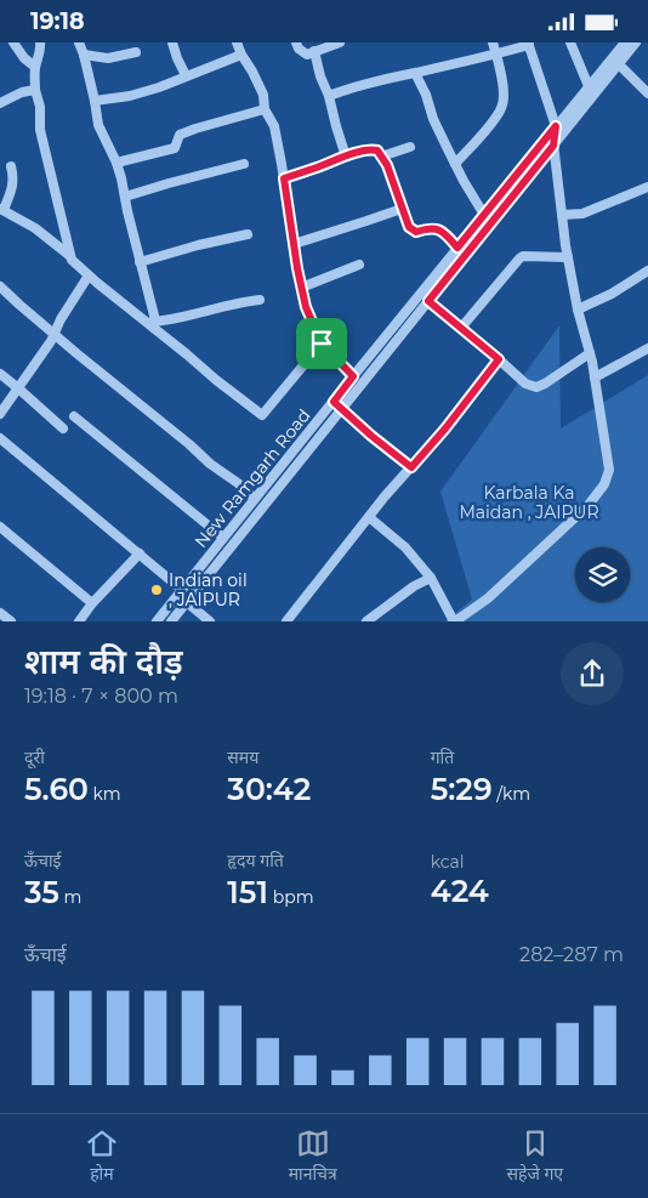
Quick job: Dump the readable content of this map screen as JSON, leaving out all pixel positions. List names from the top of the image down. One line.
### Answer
{"streets":{"street":["New Ramgarh Road"]},"parks":["Karbala Ka Maidan , JAIPUR"],"places":["Indian oil , JAIPUR"],"page":{"status":"19:18","heading":["शाम की दौड़","19:18 · 7 × 800 m"],"stats":[["दूरी","5.60 km"],["समय","30:42"],["गति","5:29 /km"],["ऊँचाई","35 m"],["हृदय गति","151 bpm"],["kcal","424"]],"chart":["ऊँचाई","282–287 m"],"tabs":["होम","मानचित्र","सहेजे गए"]}}
